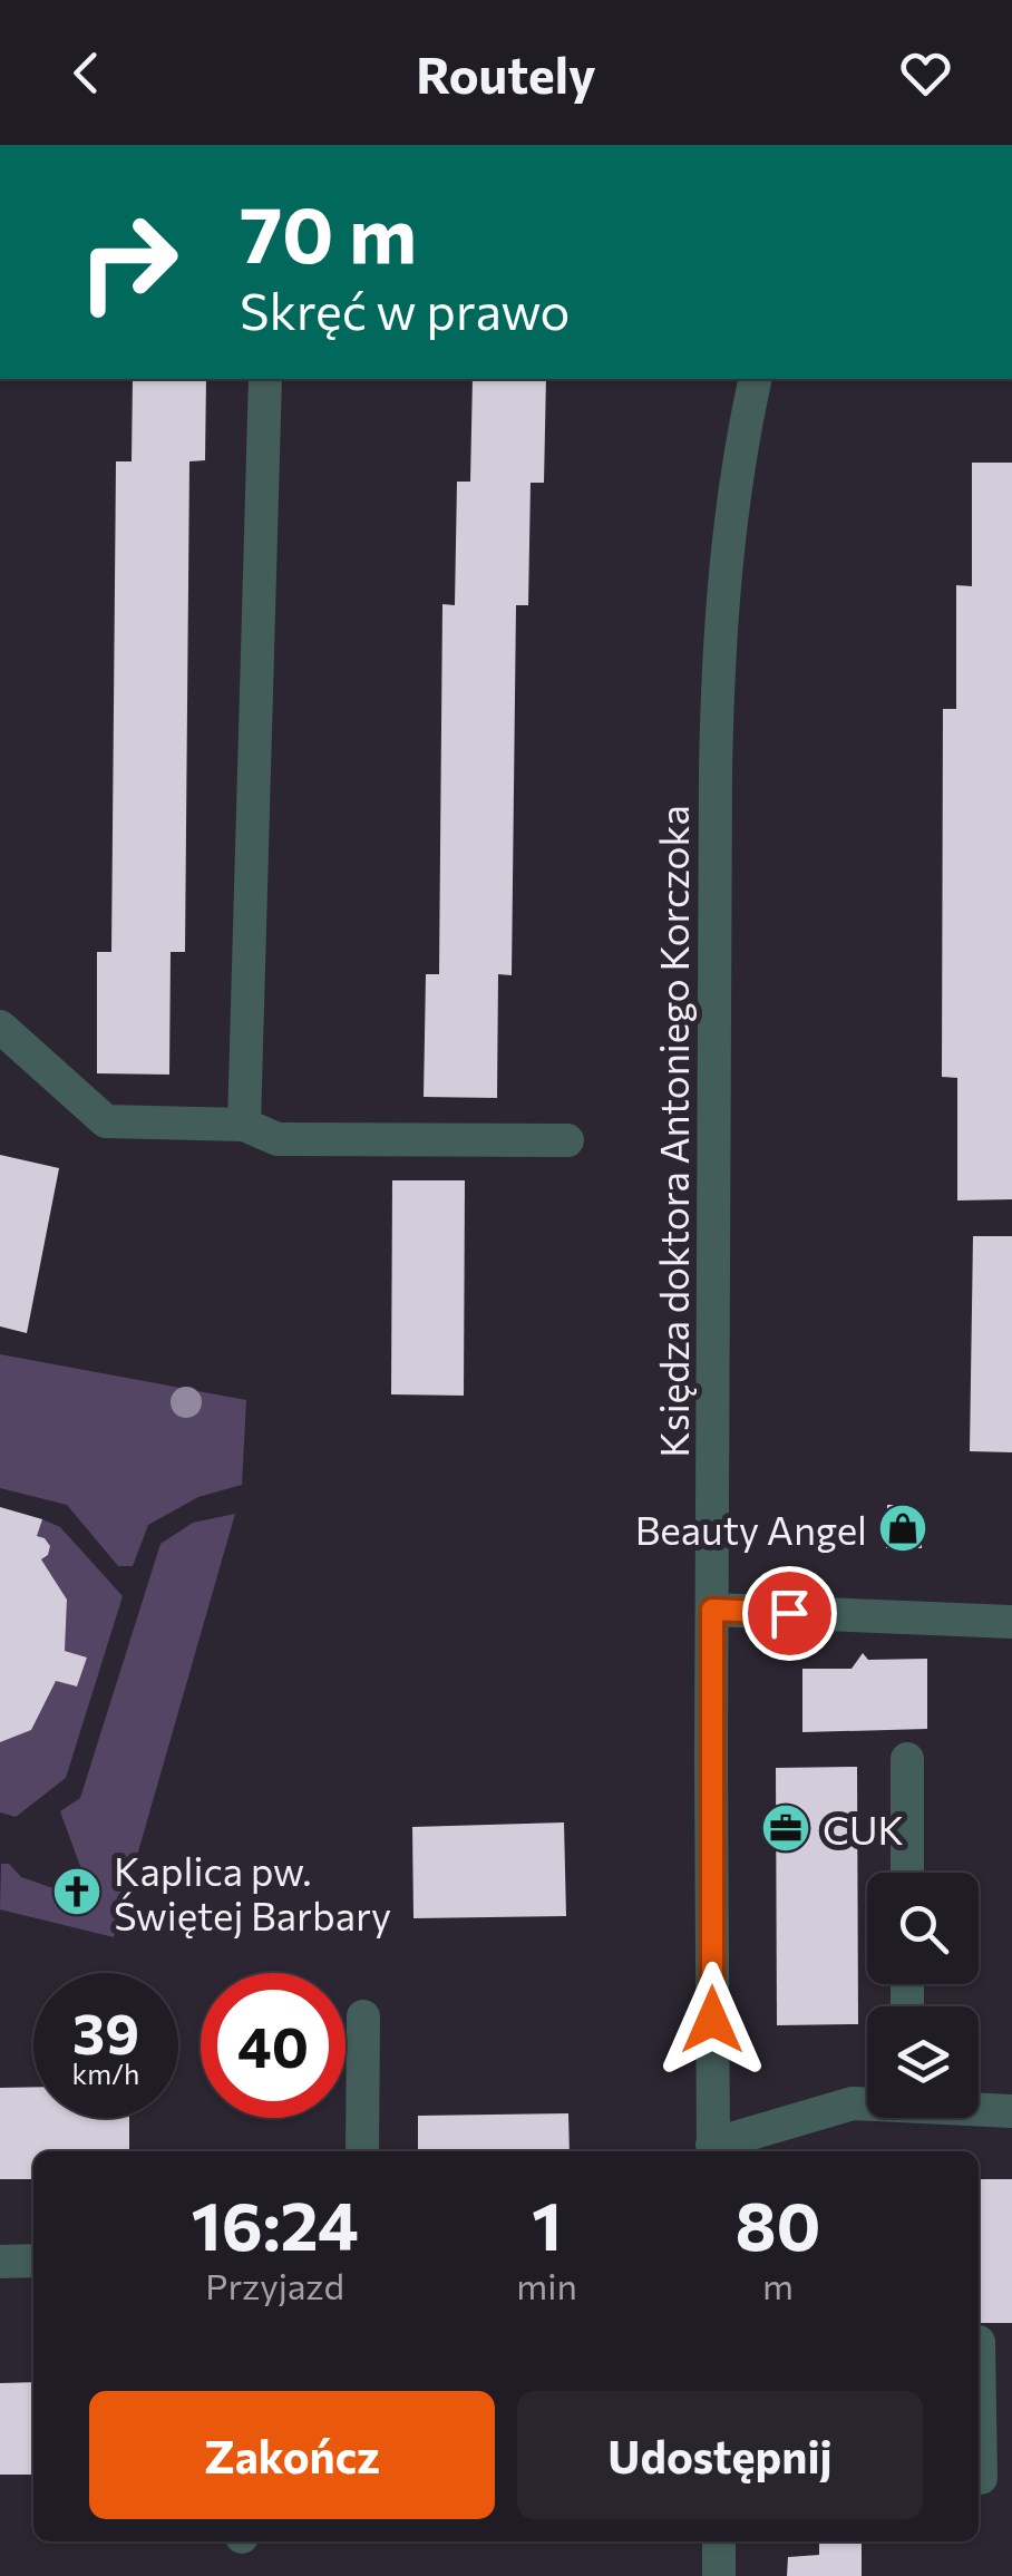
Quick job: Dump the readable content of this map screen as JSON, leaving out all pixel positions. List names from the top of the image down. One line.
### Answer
{"streets":{"street":["Księdza doktora Antoniego Korczoka"]},"places":{"shop":["Beauty Angel"],"office":["CUK"],"church":["Kaplica pw. Świętej Barbary"]},"page":{"header":"Routely","turn":["70 m","Skręć w prawo"],"speed":"39 km/h","limit":"40","eta":["16:24","Przyjazd","1","min","80","m"],"buttons":["Zakończ","Udostępnij"]}}
